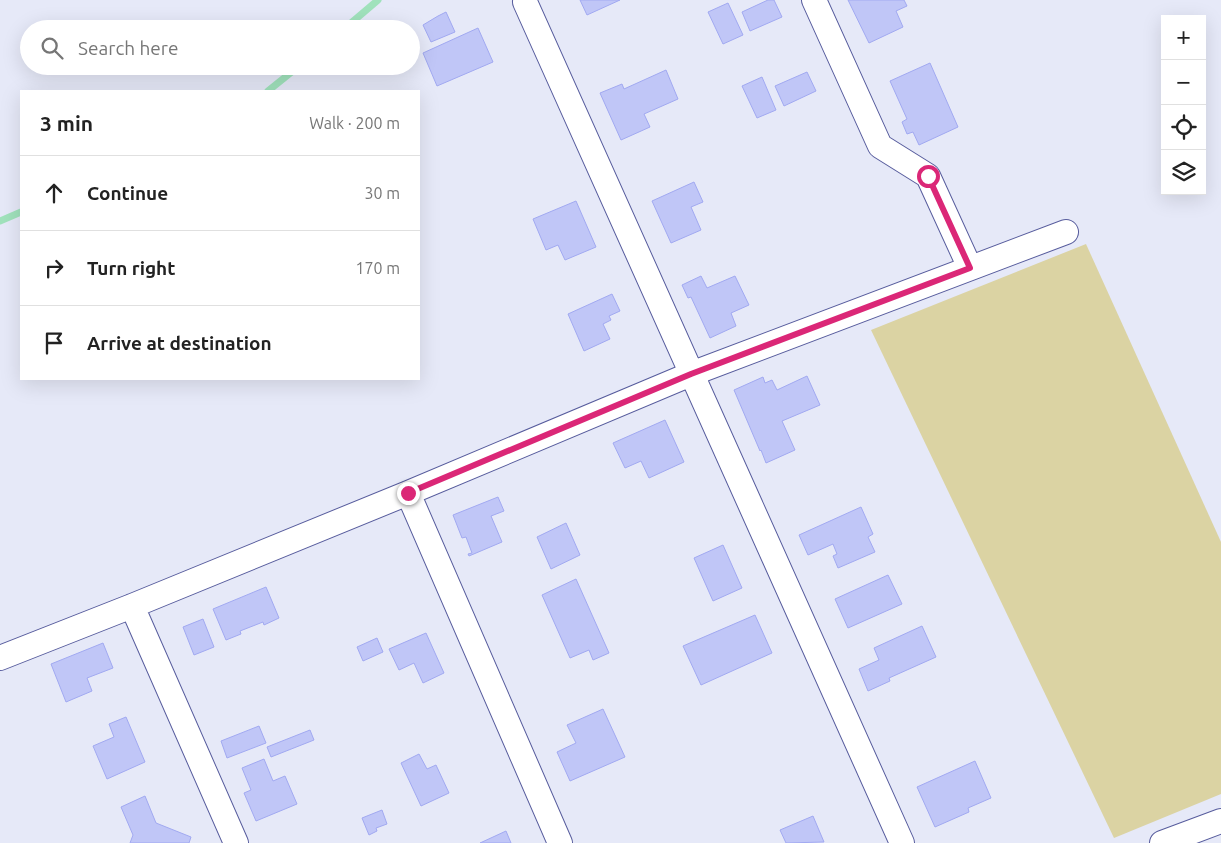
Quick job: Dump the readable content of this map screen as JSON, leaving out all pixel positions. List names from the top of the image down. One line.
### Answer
{"page":{"map_buttons":["+","−"],"search":"Search here","heading":["3 min","Walk · 200 m"],"list":[["Continue","30 m"],["Turn right","170 m"],"Arrive at destination"]}}
